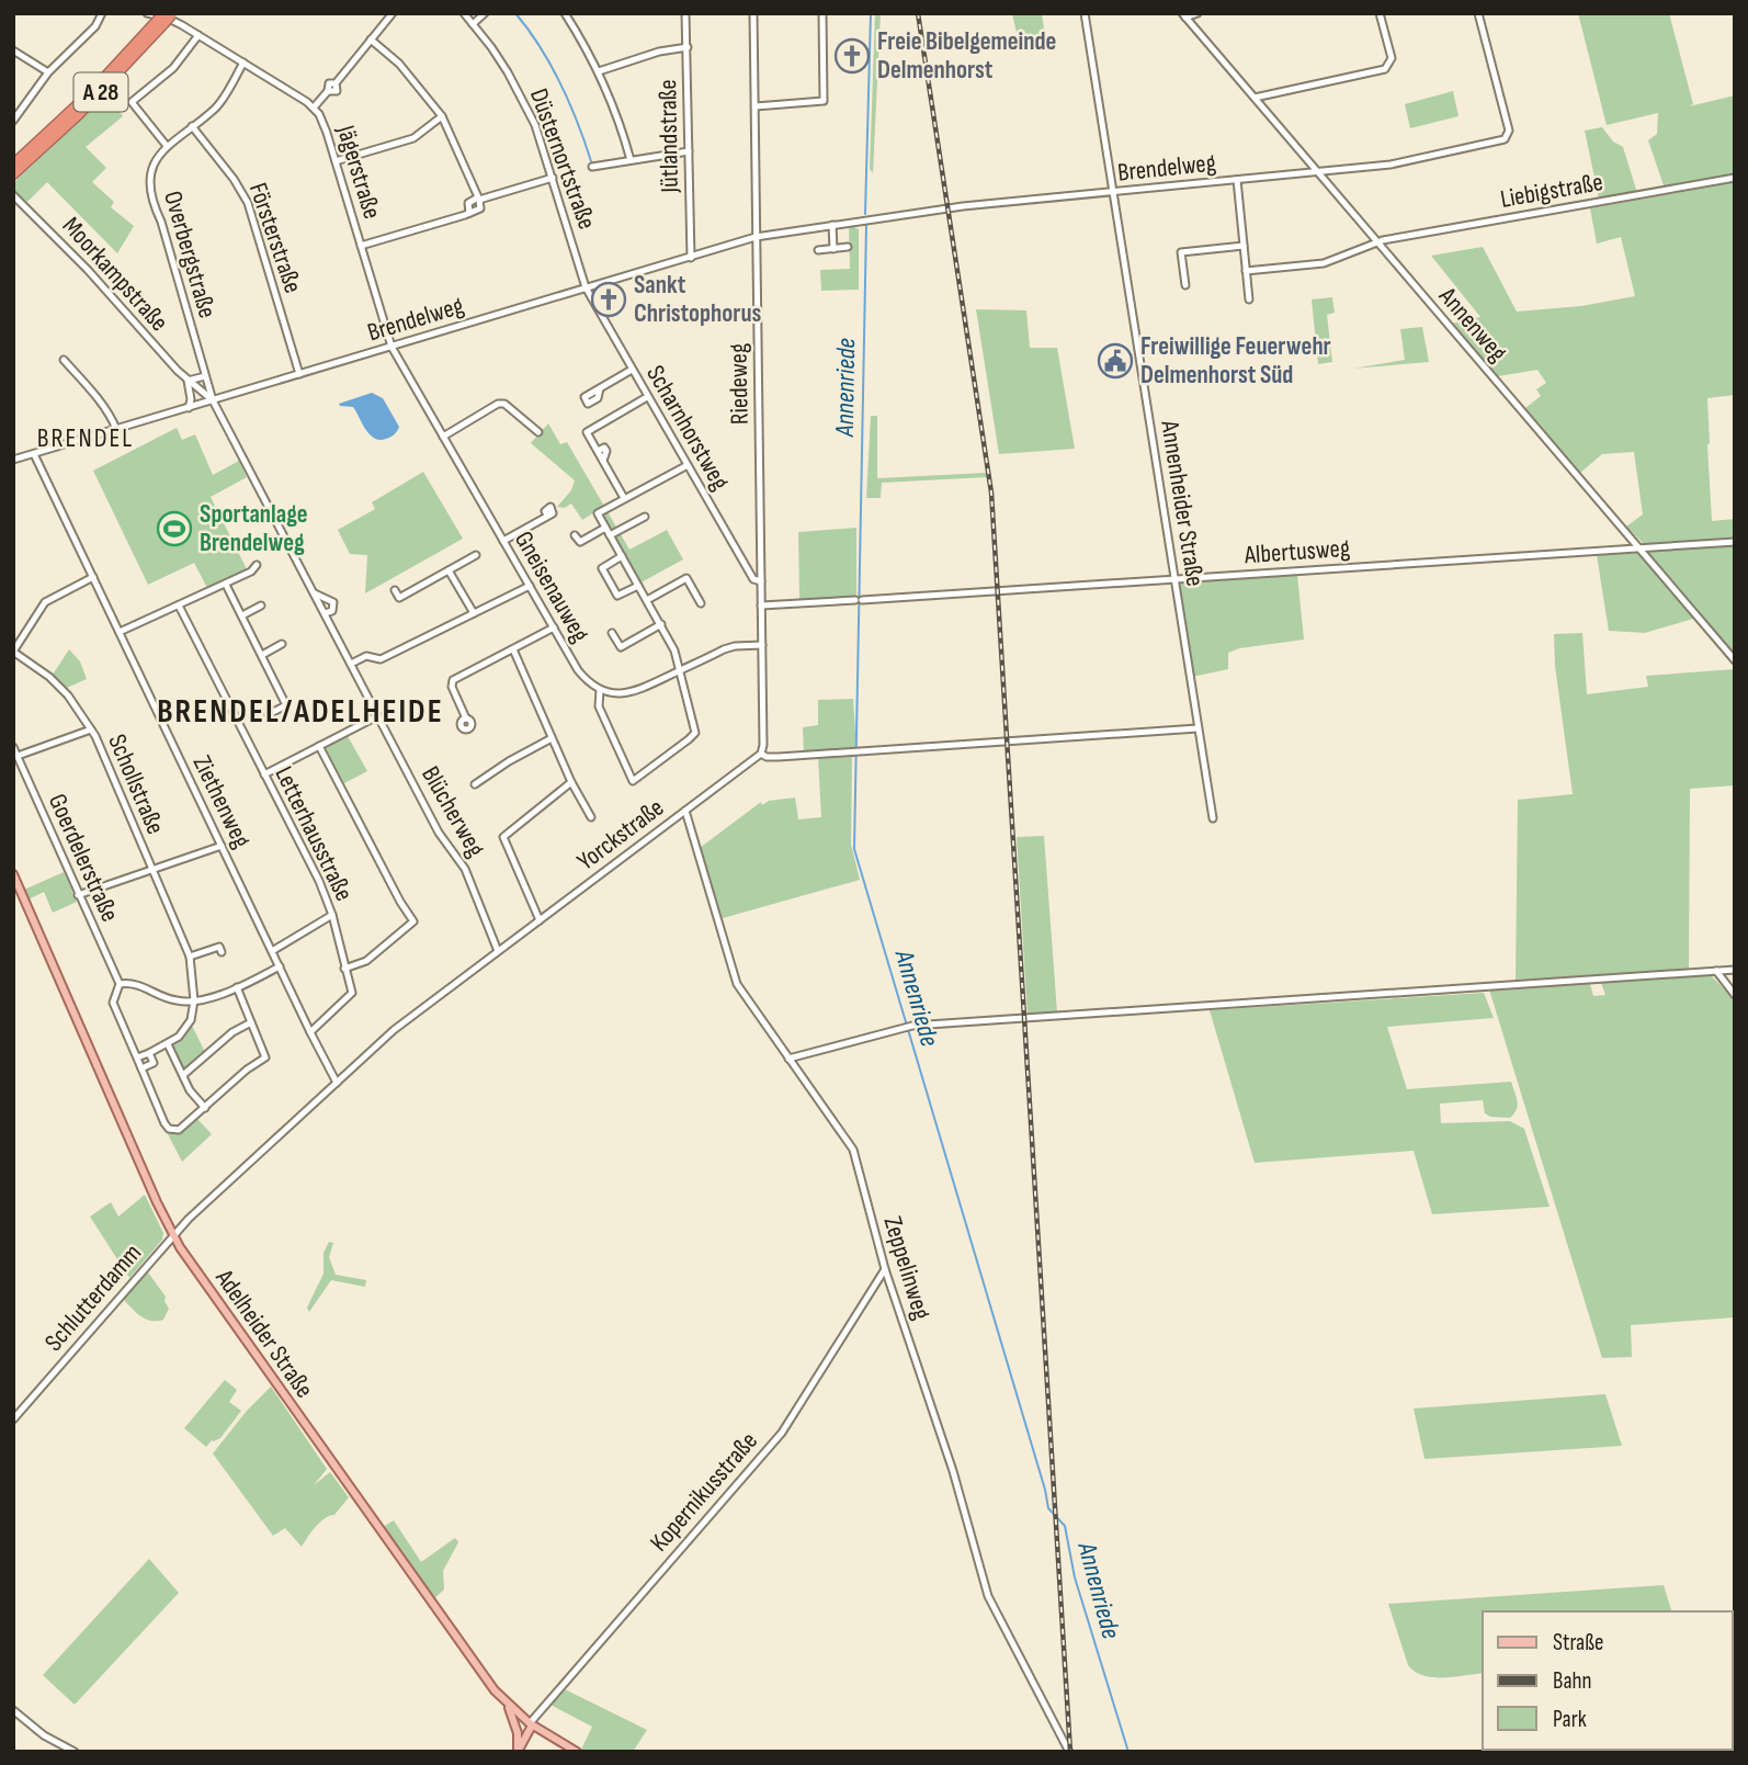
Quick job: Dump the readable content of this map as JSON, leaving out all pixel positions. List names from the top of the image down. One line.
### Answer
{"streets":{"highway":["A 28"],"main road":["Adelheider Straße"],"street":["Jütlandstraße","Düsternortstraße","Brendelweg","Jägerstraße","Liebigstraße","Försterstraße","Overbergstraße","Moorkampstraße","Annenweg","Riedeweg","Scharnhorstweg","Annenheider Straße","Albertusweg","Gneisenauweg","Schollstraße","Ziethenweg","Blücherweg","Letterhausstraße","Yorckstraße","Goerdelerstraße","Zeppelinweg","Schlutterdamm","Kopernikusstraße"]},"crossings":[["Jütlandstraße","Brendelweg"],["Düsternortstraße","Brendelweg"],["Düsternortstraße","Scharnhorstweg"],["Brendelweg","Jägerstraße"],["Brendelweg","Försterstraße"],["Brendelweg","Overbergstraße"],["Brendelweg","Moorkampstraße"],["Brendelweg","Annenweg"],["Brendelweg","Riedeweg"],["Brendelweg","Scharnhorstweg"],["Brendelweg","Annenheider Straße"],["Brendelweg","Gneisenauweg"],["Brendelweg","Ziethenweg"],["Brendelweg","Blücherweg"],["Jägerstraße","Gneisenauweg"],["Liebigstraße","Annenweg"],["Overbergstraße","Moorkampstraße"],["Overbergstraße","Blücherweg"],["Moorkampstraße","Blücherweg"],["Annenweg","Albertusweg"],["Riedeweg","Scharnhorstweg"],["Riedeweg","Albertusweg"],["Riedeweg","Yorckstraße"],["Annenheider Straße","Albertusweg"],["Ziethenweg","Letterhausstraße"],["Ziethenweg","Yorckstraße"],["Blücherweg","Yorckstraße"],["Yorckstraße","Zeppelinweg"],["Yorckstraße","Schlutterdamm"],["Yorckstraße","Adelheider Straße"],["Zeppelinweg","Kopernikusstraße"],["Schlutterdamm","Adelheider Straße"],["Adelheider Straße","Kopernikusstraße"]],"districts":["BRENDEL","BRENDEL/ADELHEIDE"],"water":["Annenriede"],"places":{"church":["Freie Bibelgemeinde Delmenhorst","Sankt Christophorus"],"public building":["Freiwillige Feuerwehr Delmenhorst Süd"],"sports":["Sportanlage Brendelweg"]},"legend":["Straße","Bahn","Park"]}
